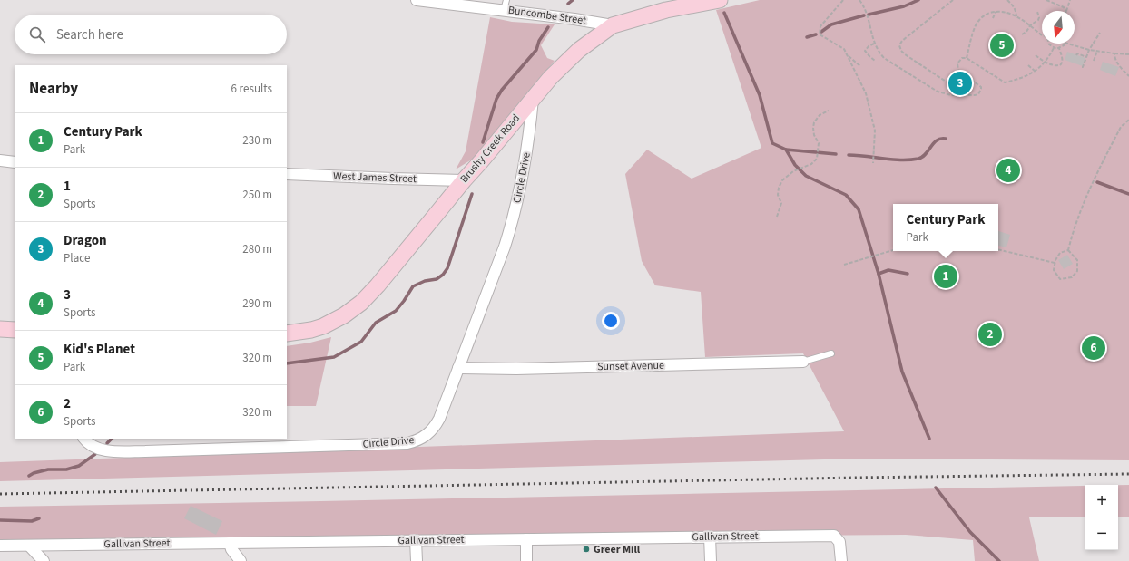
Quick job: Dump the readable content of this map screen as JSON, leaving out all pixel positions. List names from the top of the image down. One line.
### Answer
{"streets":{"street":["Buncombe Street","Brushy Creek Road","West James Street","Circle Drive","Sunset Avenue","Gallivan Street"]},"crossings":[["Buncombe Street","Brushy Creek Road"],["Brushy Creek Road","West James Street"],["Brushy Creek Road","Circle Drive"],["Circle Drive","Sunset Avenue"]],"places":["Greer Mill"],"north":"bottom","page":{"search":"Search here","pins":["5","3","4","1","2","6"],"heading":["Nearby","6 results"],"list":[{"mark":"1","name":"Century Park","note":"Park","value":"230 m"},{"mark":"2","name":"1","note":"Sports","value":"250 m"},{"mark":"3","name":"Dragon","note":"Place","value":"280 m"},{"mark":"4","name":"3","note":"Sports","value":"290 m"},{"mark":"5","name":"Kid's Planet","note":"Park","value":"320 m"},{"mark":"6","name":"2","note":"Sports","value":"320 m"}],"popup":["Century Park","Park"],"map_buttons":["+","−"]}}
